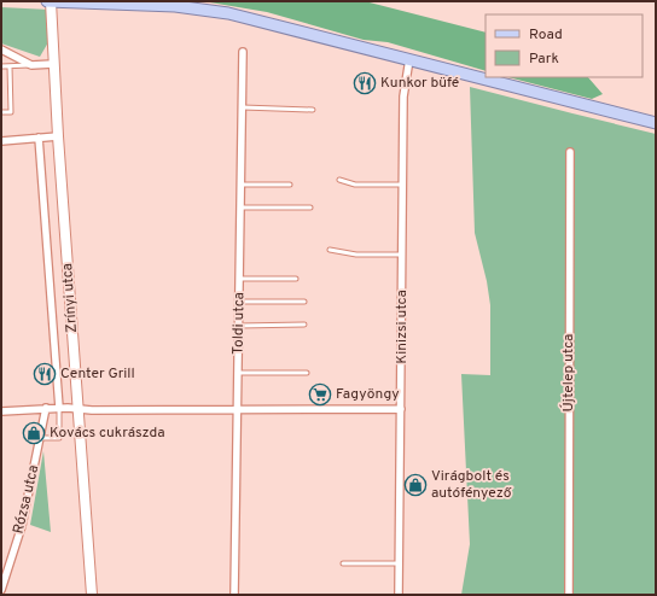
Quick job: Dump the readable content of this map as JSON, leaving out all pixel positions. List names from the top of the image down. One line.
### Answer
{"streets":{"main road":["Zrínyi utca"],"street":["Toldi utca","Kinizsi utca","Újtelep utca","Rózsa utca"]},"places":{"restaurant":["Kunkor büfé","Center Grill"],"supermarket":["Fagyöngy"],"shop":["Kovács cukrászda","Virágbolt és autófényező"]},"legend":["Road","Park"]}
